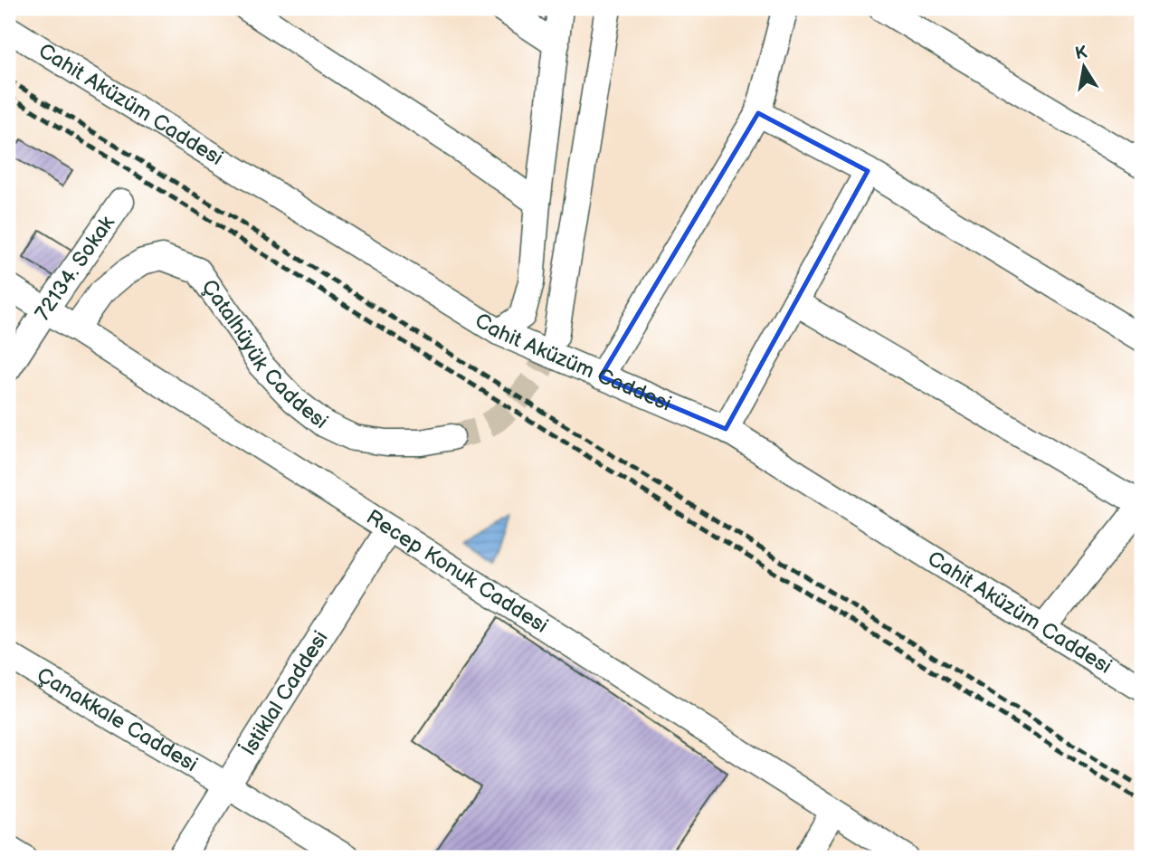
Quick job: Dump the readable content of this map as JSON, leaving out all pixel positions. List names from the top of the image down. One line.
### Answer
{"streets":{"street":["Cahit Aküzüm Caddesi","72134. Sokak","Çatalhüyük Caddesi","Recep Konuk Caddesi","İstiklal Caddesi","Çanakkale Caddesi"]},"crossings":[["72134. Sokak","Recep Konuk Caddesi"],["Çatalhüyük Caddesi","Recep Konuk Caddesi"],["Recep Konuk Caddesi","İstiklal Caddesi"],["İstiklal Caddesi","Çanakkale Caddesi"]],"north":"top"}
